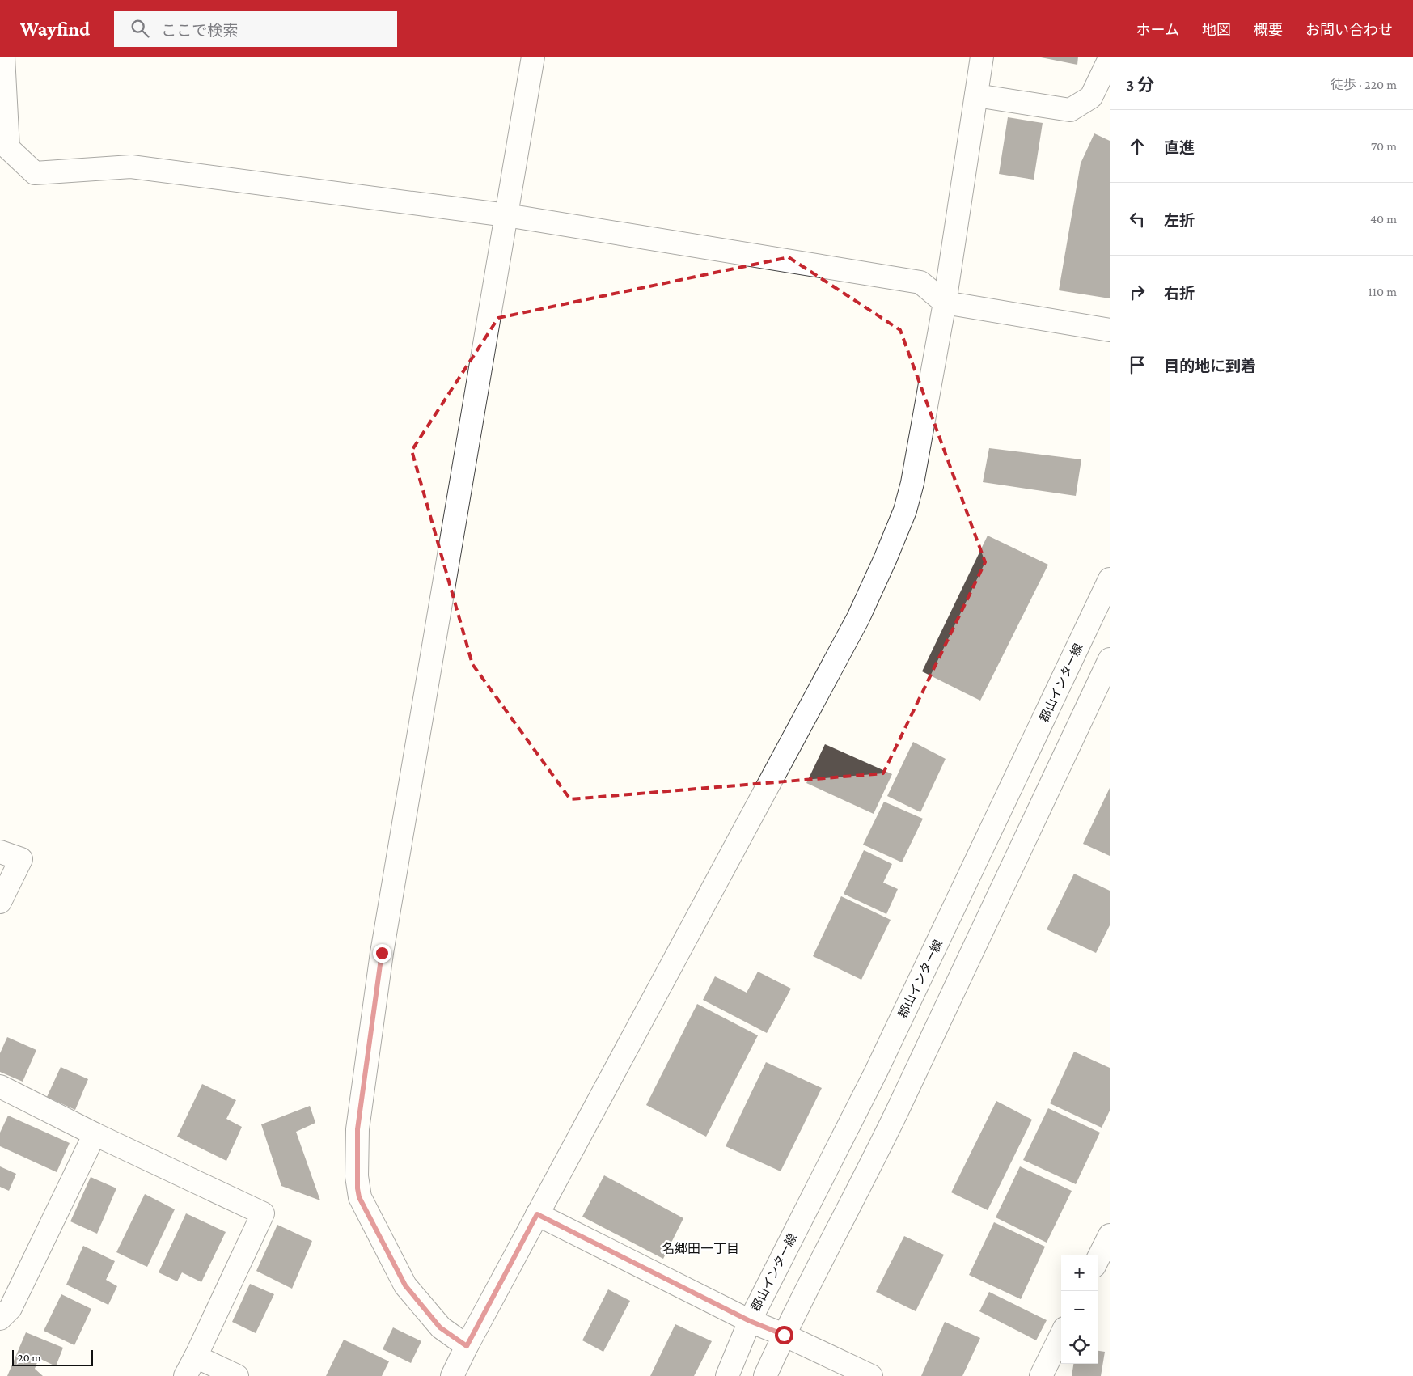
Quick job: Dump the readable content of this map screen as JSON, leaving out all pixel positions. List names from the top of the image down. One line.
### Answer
{"streets":{"street":["郡山インター線"]},"districts":["名郷田一丁目"],"scale_bar":"20 m","page":{"header":"Wayfind","search":"ここで検索","nav":["ホーム","地図","概要","お問い合わせ"],"heading":["3 分","徒歩 · 220 m"],"list":[["直進","70 m"],["左折","40 m"],["右折","110 m"],"目的地に到着"],"map_buttons":["+","−"],"scale":"20 m"}}
